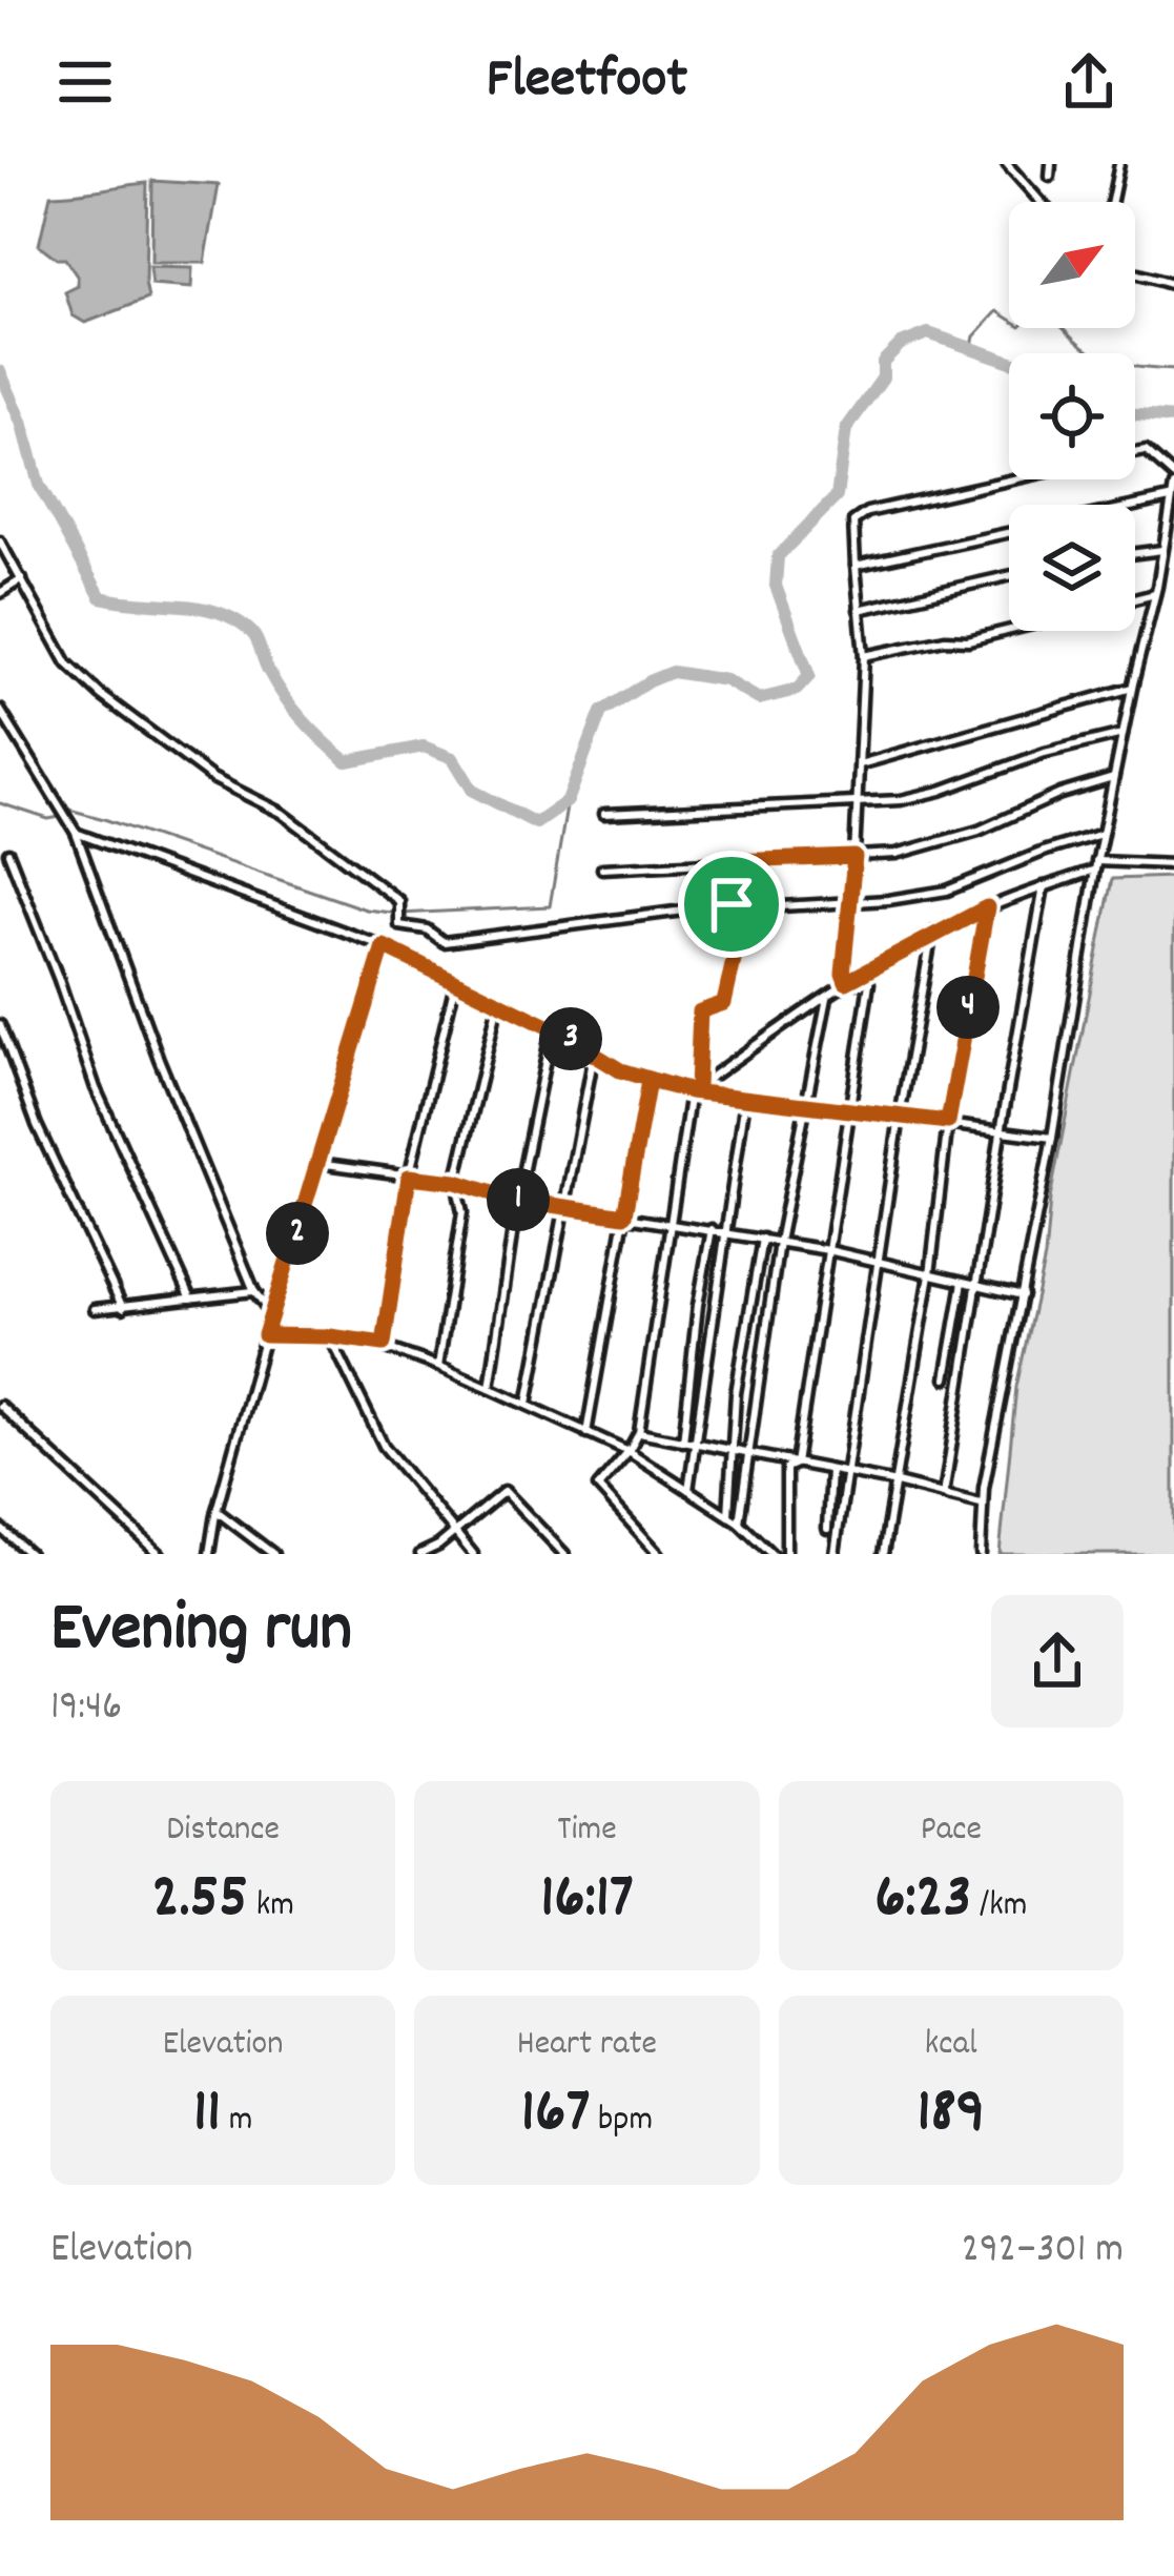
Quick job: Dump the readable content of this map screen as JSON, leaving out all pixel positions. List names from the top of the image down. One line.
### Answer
{"north":"top right","page":{"header":"Fleetfoot","pins":["4","3","1","2"],"heading":["Evening run","19:46"],"stats":[["Distance","2.55 km"],["Time","16:17"],["Pace","6:23 /km"],["Elevation","11 m"],["Heart rate","167 bpm"],["kcal","189"]],"chart":["Elevation","292–301 m"]}}
